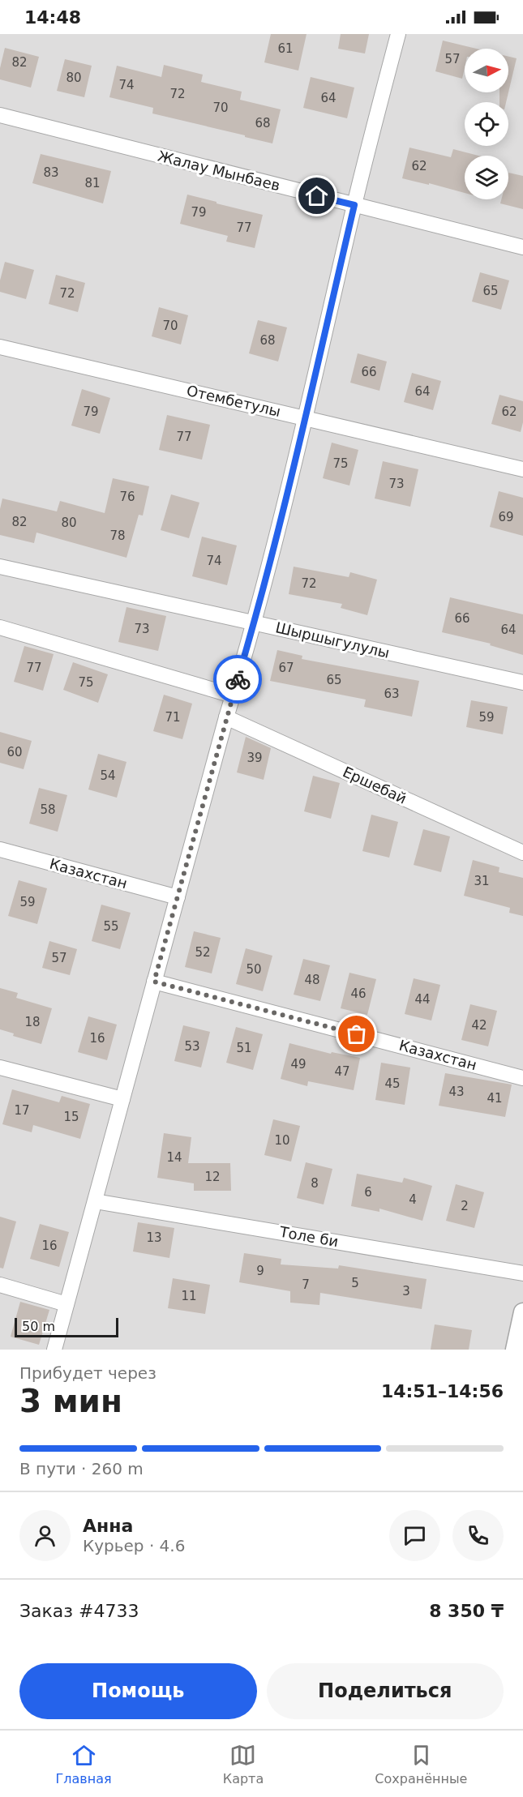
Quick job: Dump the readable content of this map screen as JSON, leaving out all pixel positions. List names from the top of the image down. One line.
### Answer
{"streets":{"street":["Жалау Мынбаев","Отембетулы","Шыршыгулулы","Ершебай","Казахстан","Толе би"]},"house_numbers":["61","57","82","80","74","72","64","70","68","62","83","81","79","77","65","72","70","68","66","64","79","62","77","75","73","76","69","82","80","78","74","72","66","73","64","77","67","65","75","63","71","59","60","39","54","58","31","59","55","52","57","50","48","46","44","18","42","16","53","51","49","47","45","43","41","17","15","10","14","12","8","6","4","2","13","16","9","5","7","3","11"],"scale_bar":"50 m","north":"right","page":{"status":"14:48","scale":"50 m","heading":["3 мин","Прибудет через","14:51–14:56"],"panel":["Анна","Курьер · 4.6","Заказ #4733","8 350 ₸"],"bar":"В пути · 260 m","buttons":["Помощь","Поделиться"],"tabs":["Главная","Карта","Сохранённые"]}}
